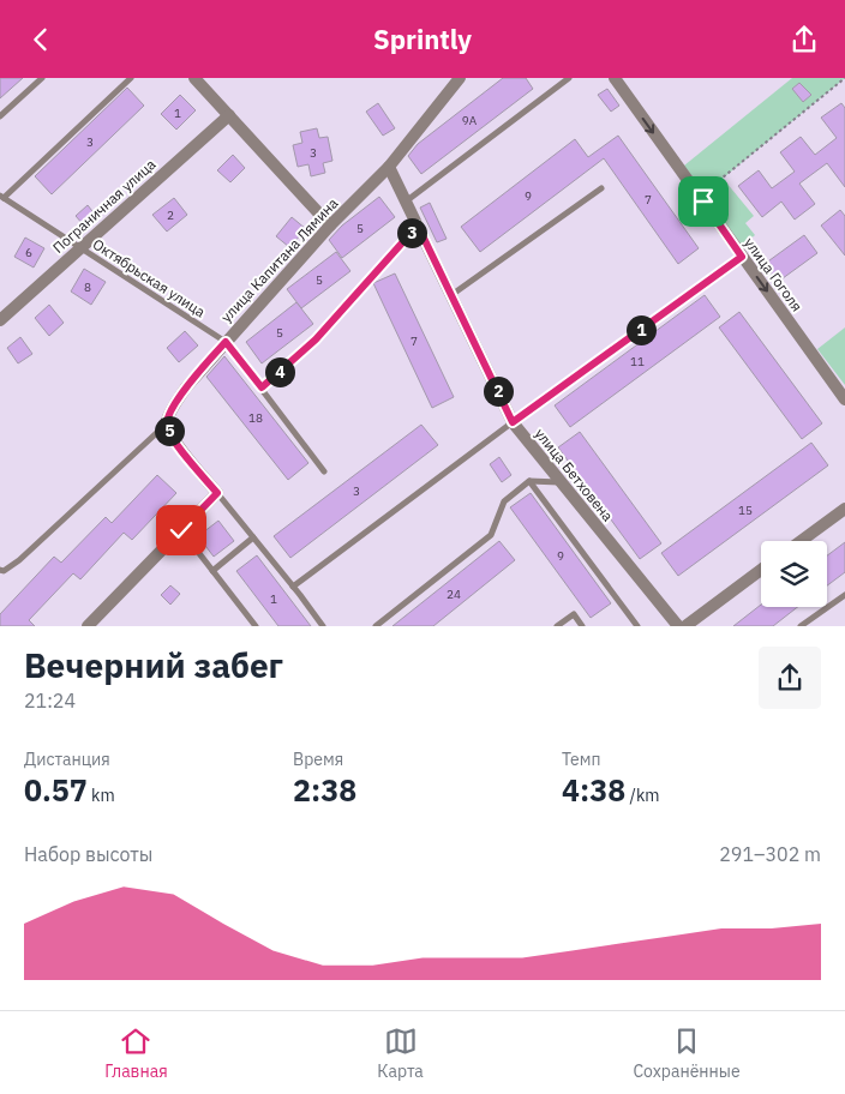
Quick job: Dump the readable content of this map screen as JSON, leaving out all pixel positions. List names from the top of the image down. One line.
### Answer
{"streets":{"street":["Пограничная улица","улица Капитана Лямина","улица Гоголя","улица Бетховена"],"lane":["Октябрьская улица"]},"crossings":[["Пограничная улица","Октябрьская улица"],["улица Капитана Лямина","Октябрьская улица"],["улица Капитана Лямина","улица Бетховена"]],"one_way":["улица Гоголя"],"house_numbers":["1","9А","3","3","9","7","2","5","6","5","8","5","7","11","18","3","15","9","24","1"],"page":{"header":"Sprintly","pins":["3","1","4","2","5"],"heading":["Вечерний забег","21:24"],"stats":[["Дистанция","0.57 km"],["Время","2:38"],["Темп","4:38 /km"]],"chart":["Набор высоты","291–302 m"],"tabs":["Главная","Карта","Сохранённые"]}}
